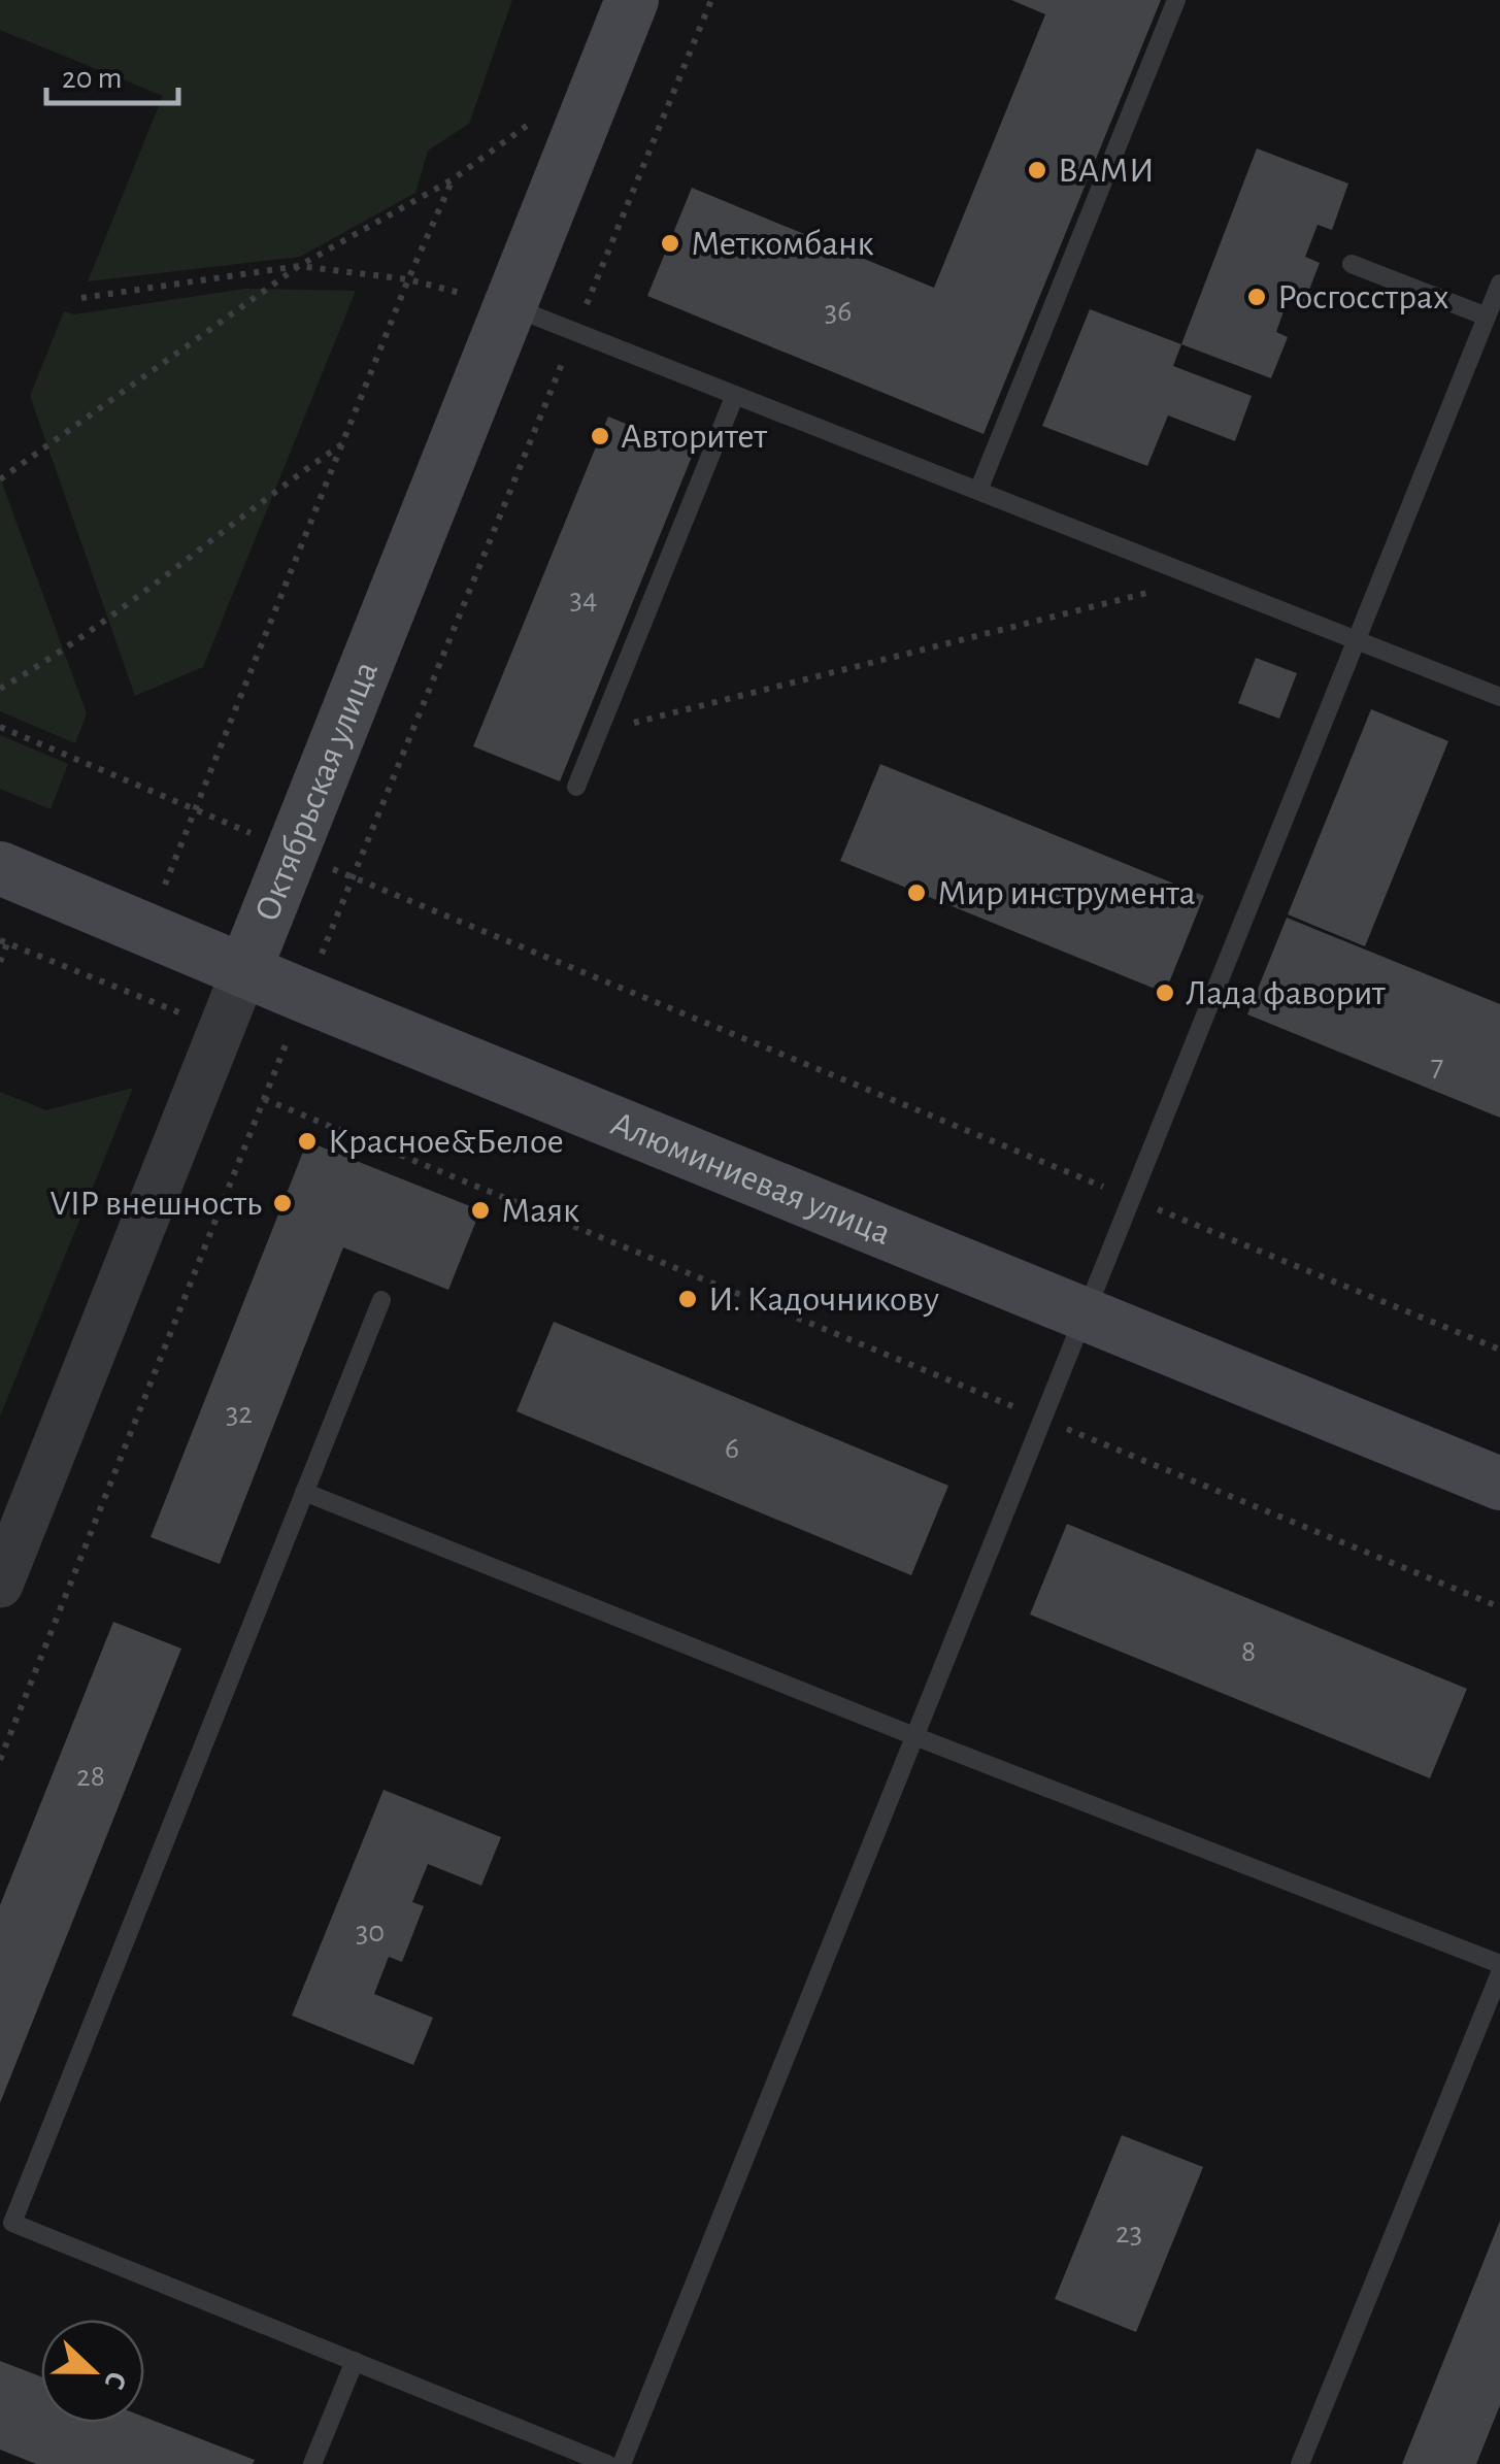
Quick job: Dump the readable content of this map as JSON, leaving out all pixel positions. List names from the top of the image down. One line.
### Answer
{"streets":{"main road":["Октябрьская улица","Алюминиевая улица"]},"crossings":[["Октябрьская улица","Алюминиевая улица"]],"places":["ВАМИ","Меткомбанк","Росгосстрах","Авторитет","Мир инструмента","Лада фаворит","Красное&Белое","VIP внешность","Маяк","И. Кадочникову"],"house_numbers":["36","34","7","32","6","8","28","30","23"],"scale_bar":"20 m","north":"right"}
